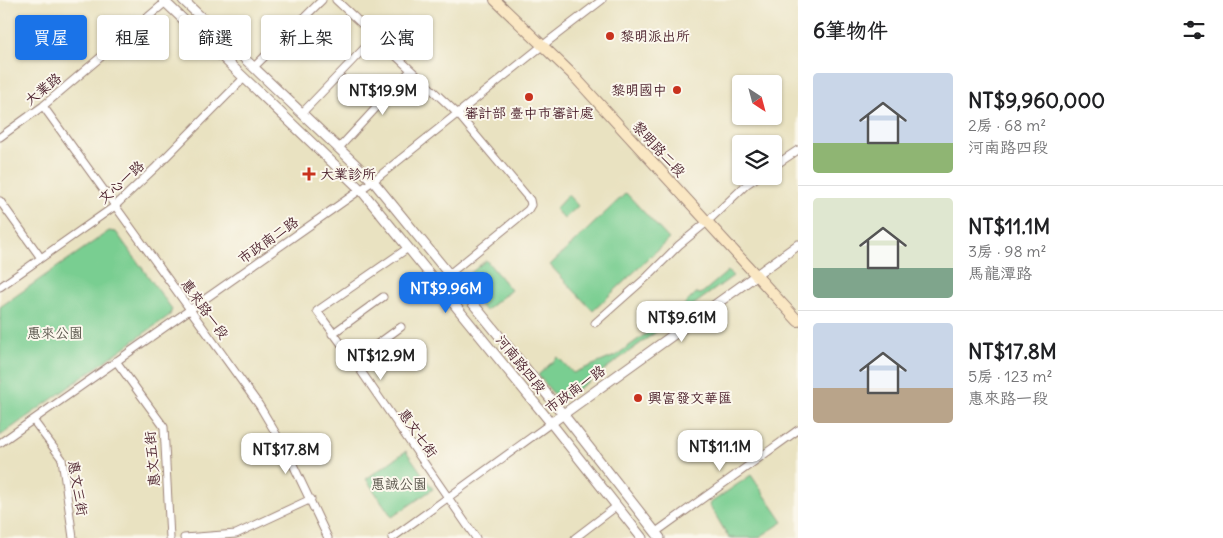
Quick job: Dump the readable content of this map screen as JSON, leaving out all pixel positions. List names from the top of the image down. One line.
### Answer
{"streets":{"main road":["黎明路二段"],"street":["大業路","文心一路","市政南二路","惠來路一段","河南路四段","市政南一路","惠文七街","惠文五街","惠文三街"]},"crossings":[["大業路","惠來路一段"],["大業路","河南路四段"],["黎明路二段","市政南二路"],["黎明路二段","市政南一路"],["文心一路","惠來路一段"],["文心一路","河南路四段"],["市政南二路","惠來路一段"],["市政南二路","河南路四段"],["市政南二路","惠文五街"],["市政南二路","惠文三街"],["河南路四段","市政南一路"],["河南路四段","惠文七街"],["市政南一路","惠文七街"]],"parks":["惠來公園","惠誠公園"],"places":{"other":["黎明派出所","黎明國中","審計部 臺中市審計處","興富發文華匯"],"health":["大業診所"]},"north":"bottom right","page":{"heading":"6筆物件","chip":["買屋","租屋","篩選","新上架","公寓"],"list":[{"name":"NT$9,960,000","note":"2房 · 68 m² · 河南路四段"},{"name":"NT$11.1M","note":"3房 · 98 m² · 馬龍潭路"},{"name":"NT$17.8M","note":"5房 · 123 m² · 惠來路一段"}],"price":["NT$19.9M","NT$9.96M","NT$9.61M","NT$12.9M","NT$11.1M","NT$17.8M"]}}
